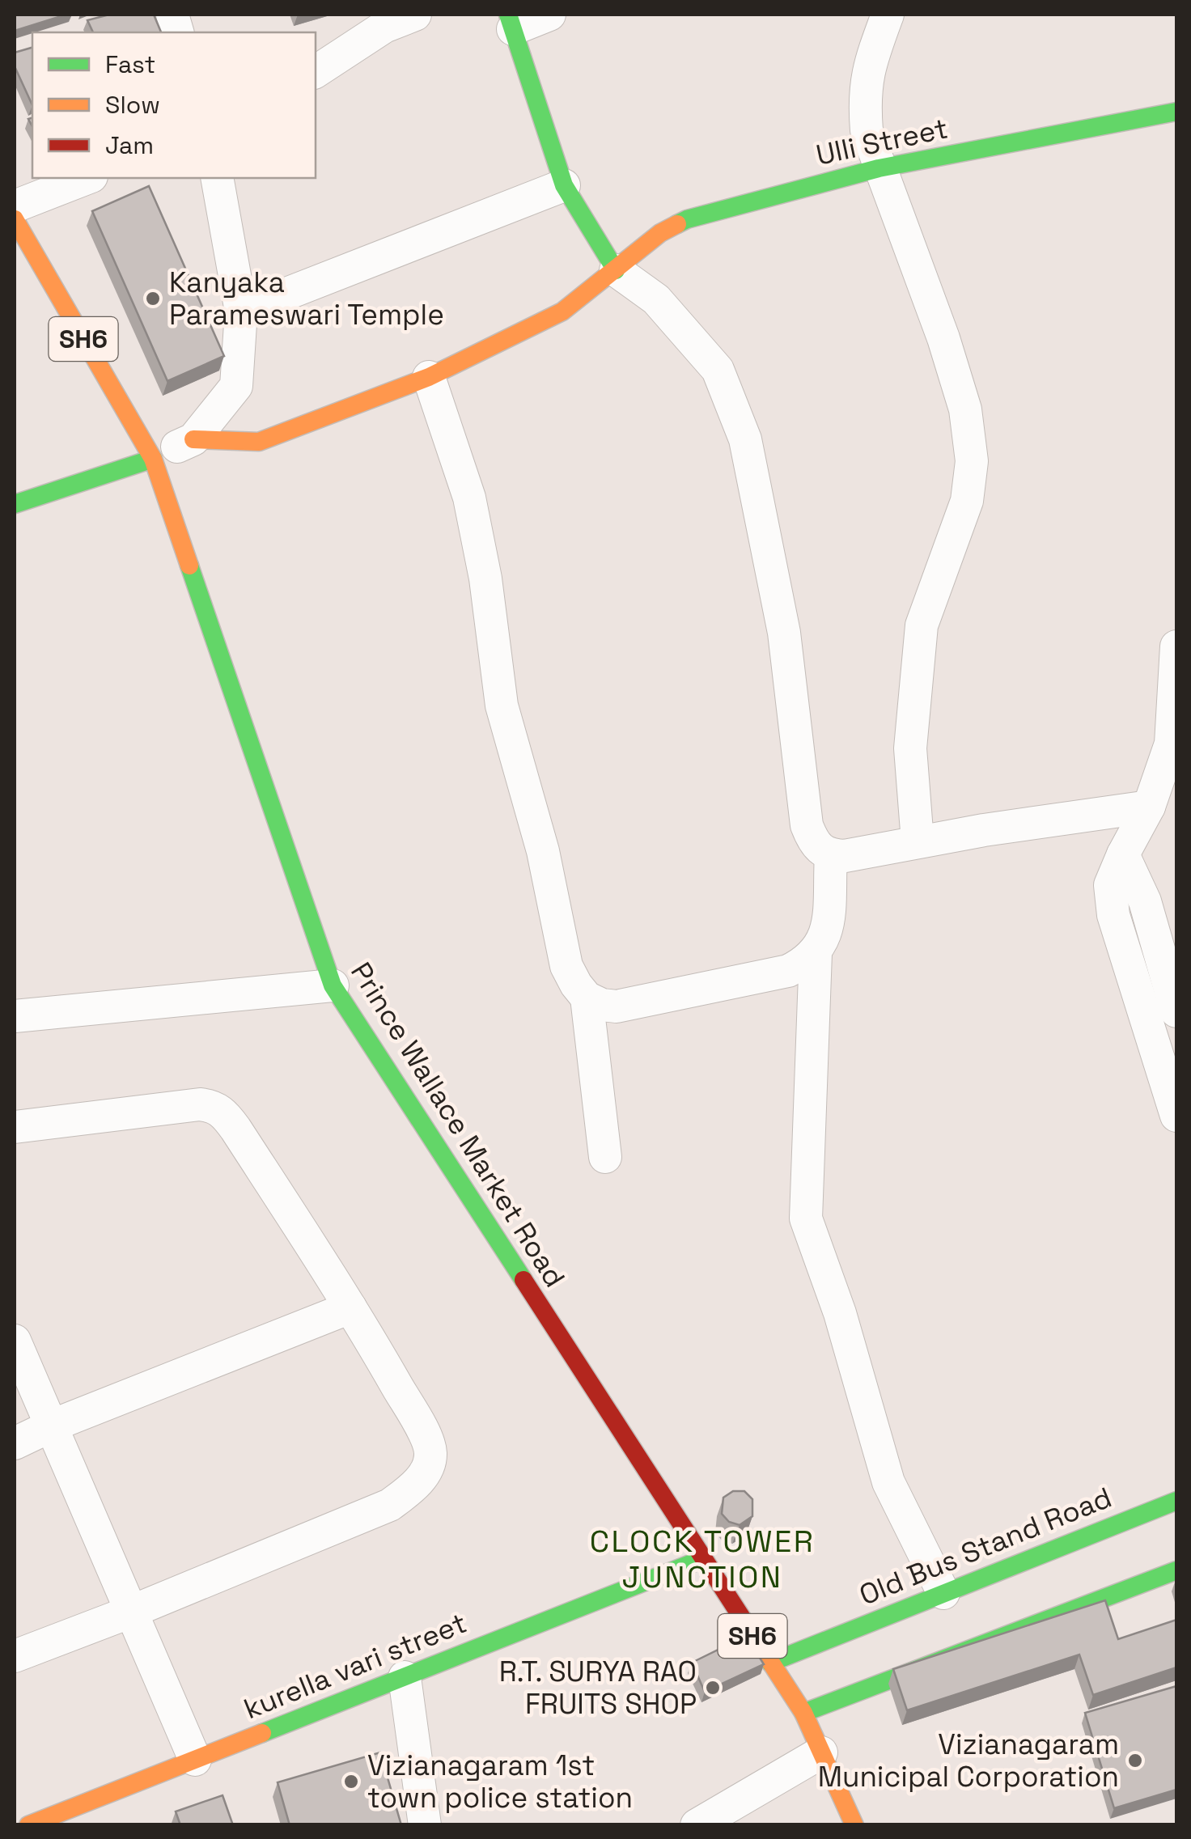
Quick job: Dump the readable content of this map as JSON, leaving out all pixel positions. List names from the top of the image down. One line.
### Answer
{"streets":{"main road":["Ulli Street","SH6","Prince Wallace Market Road","Old Bus Stand Road","kurella vari street"]},"crossings":[["SH6","Prince Wallace Market Road"],["SH6","Old Bus Stand Road"],["SH6","kurella vari street"],["Prince Wallace Market Road","kurella vari street"]],"districts":["CLOCK TOWER JUNCTION"],"places":["Kanyaka Parameswari Temple","R.T. SURYA RAO FRUITS SHOP","Vizianagaram Municipal Corporation","Vizianagaram 1st town police station"],"legend":["Fast","Slow","Jam"]}
